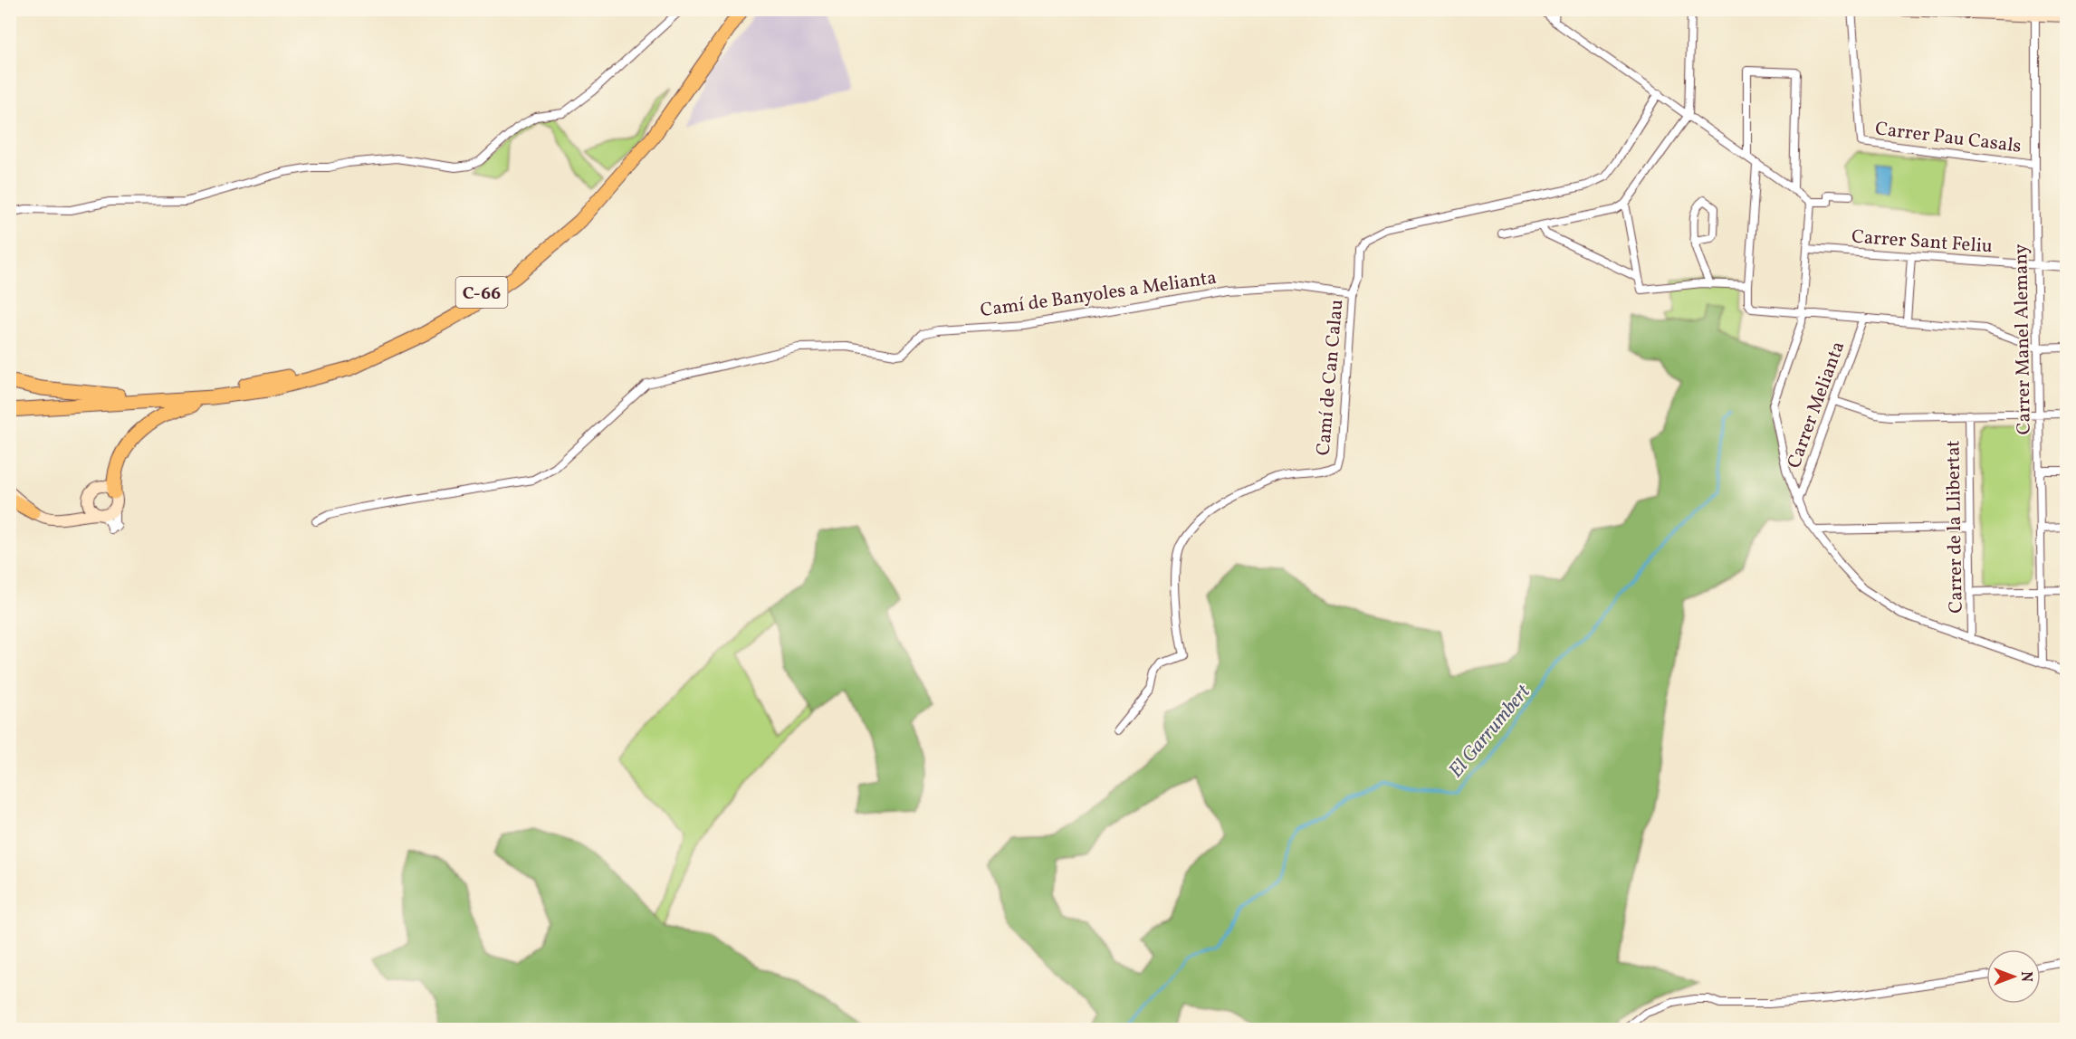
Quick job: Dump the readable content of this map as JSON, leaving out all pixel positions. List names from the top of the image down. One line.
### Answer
{"streets":{"highway":["C-66"],"street":["Carrer Pau Casals","Carrer Sant Feliu","Camí de Banyoles a Melianta","Carrer Manel Alemany","Camí de Can Calau","Carrer Melianta","Carrer de la Llibertat"]},"crossings":[["Carrer Pau Casals","Carrer Manel Alemany"],["Carrer Sant Feliu","Carrer Manel Alemany"],["Camí de Banyoles a Melianta","Camí de Can Calau"]],"water":["El Garrumbert"],"north":"right"}
